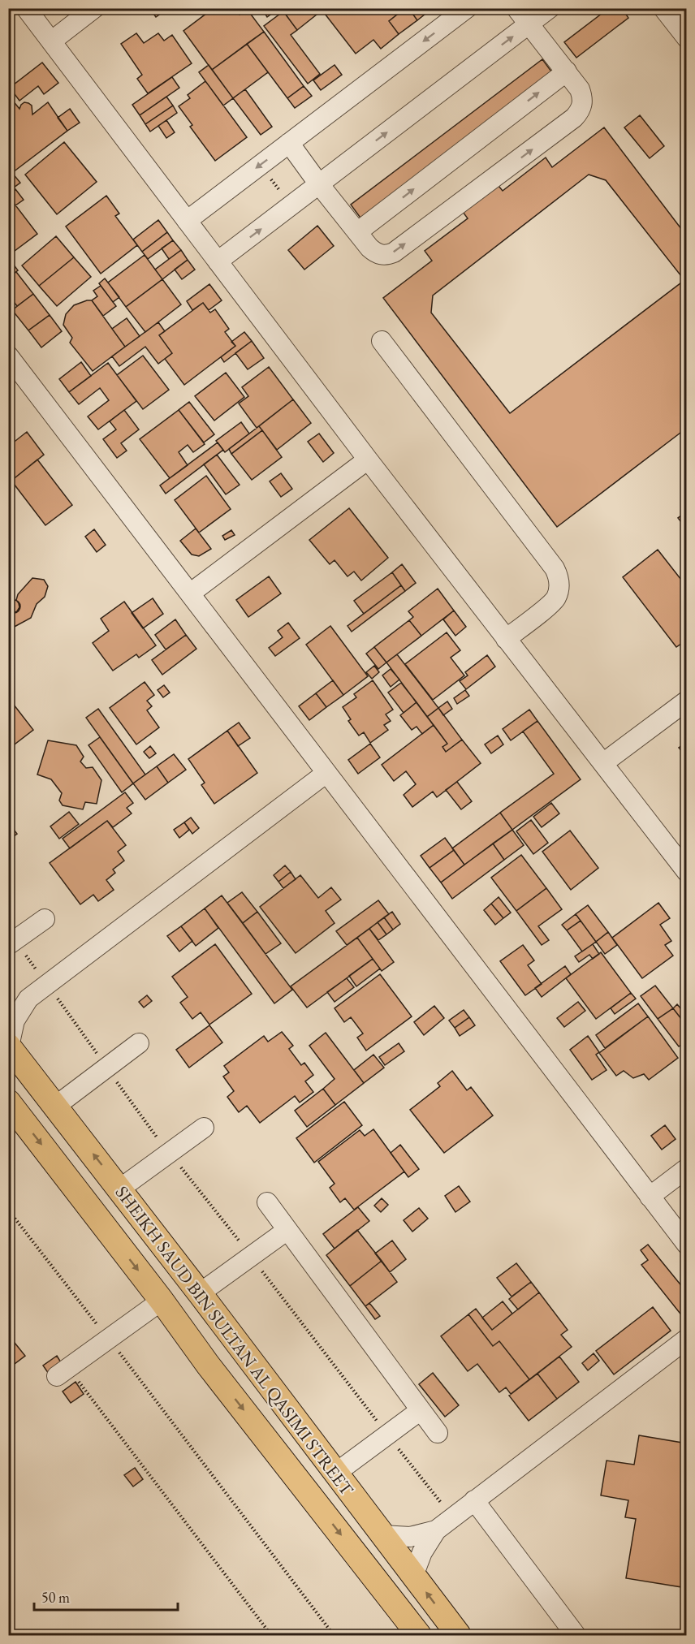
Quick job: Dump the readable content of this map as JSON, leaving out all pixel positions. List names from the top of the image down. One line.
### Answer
{"streets":{"main road":["SHEIKH SAUD BIN SULTAN AL QASIMI STREET"]},"scale_bar":"50 m"}
